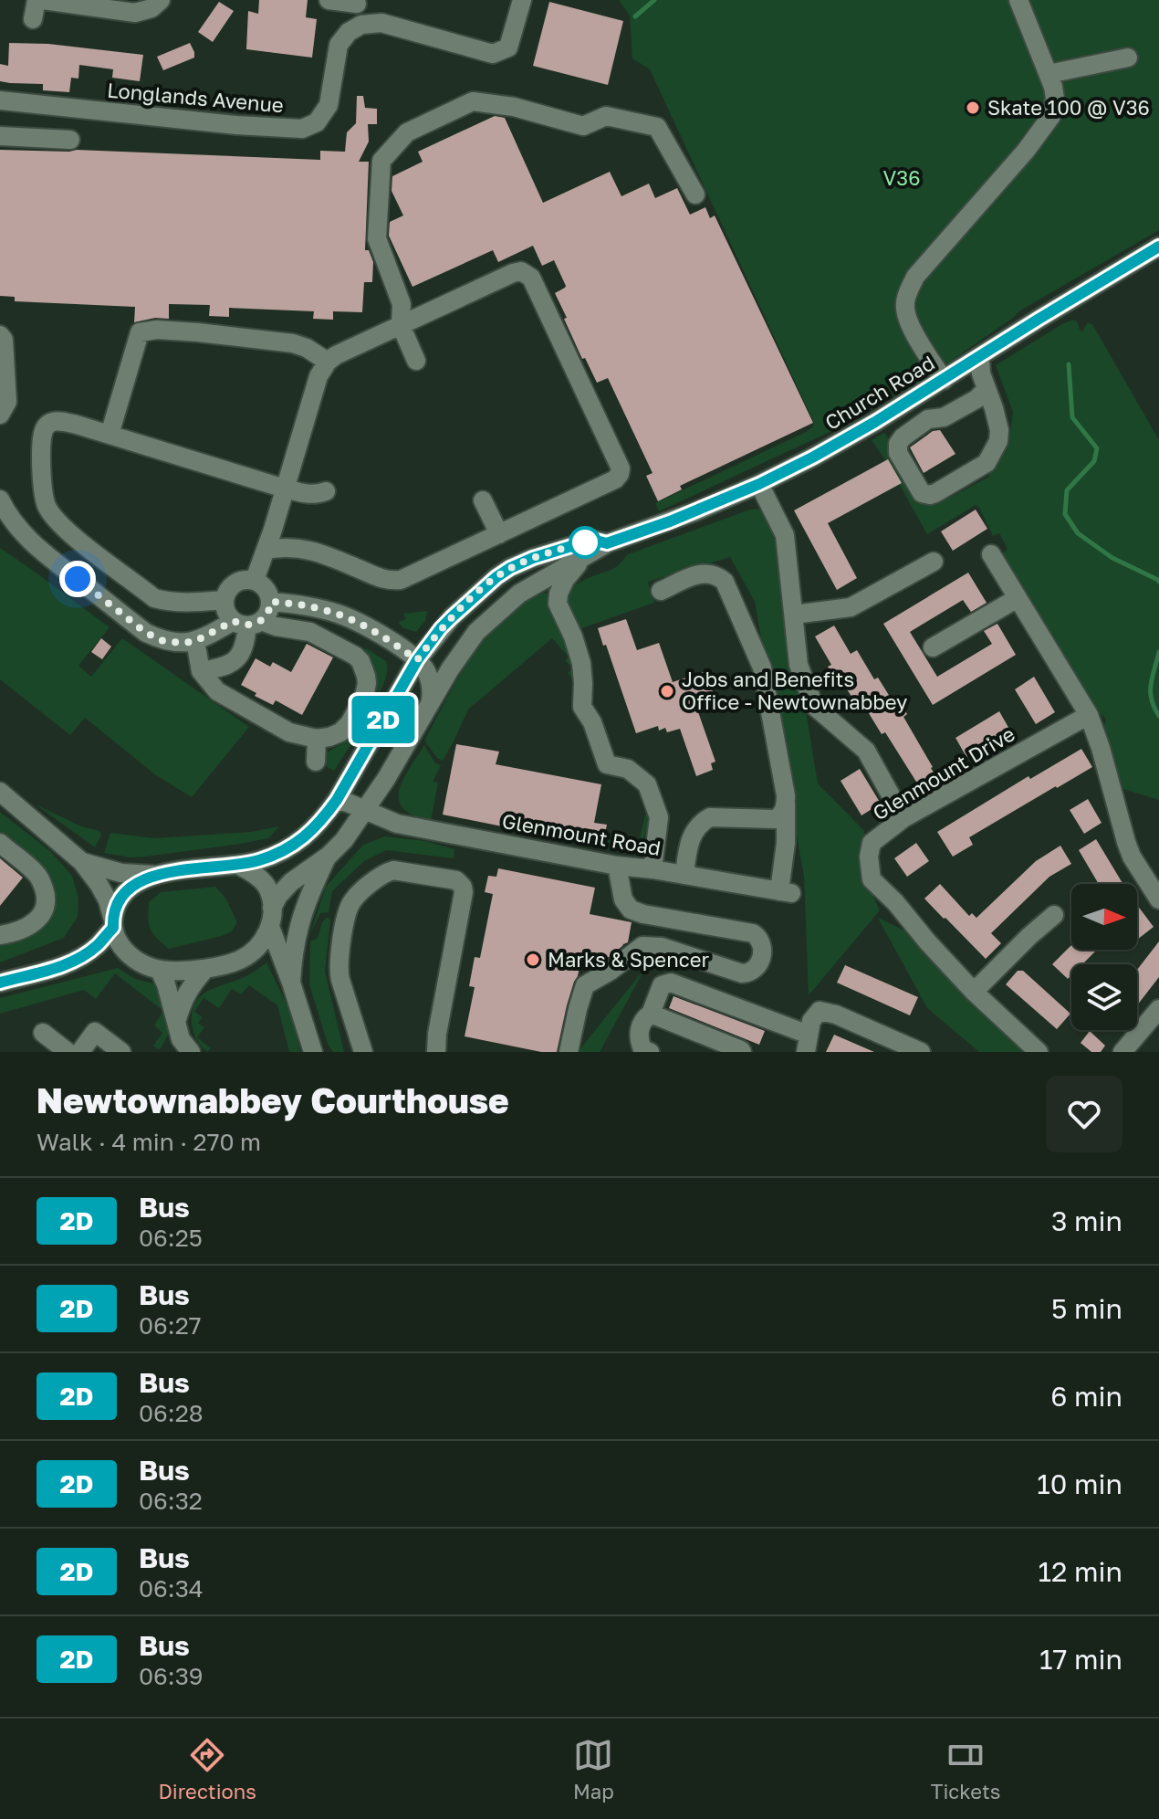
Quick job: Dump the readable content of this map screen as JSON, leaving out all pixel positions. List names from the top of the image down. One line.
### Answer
{"streets":{"street":["Longlands Avenue","Church Road","Glenmount Drive","Glenmount Road"]},"crossings":[["Church Road","Glenmount Road"]],"parks":["V36"],"places":["Skate 100 @ V36","Jobs and Benefits Office - Newtownabbey","Marks & Spencer"],"lines":["bus line 2D"],"north":"right","page":{"on_map":"2D","heading":["Newtownabbey Courthouse","Walk · 4 min · 270 m"],"list":[{"mark":"2D","name":"Bus","note":"06:25","value":"3 min"},{"mark":"2D","name":"Bus","note":"06:27","value":"5 min"},{"mark":"2D","name":"Bus","note":"06:28","value":"6 min"},{"mark":"2D","name":"Bus","note":"06:32","value":"10 min"},{"mark":"2D","name":"Bus","note":"06:34","value":"12 min"},{"mark":"2D","name":"Bus","note":"06:39","value":"17 min"}],"tabs":["Directions","Map","Tickets"]}}
